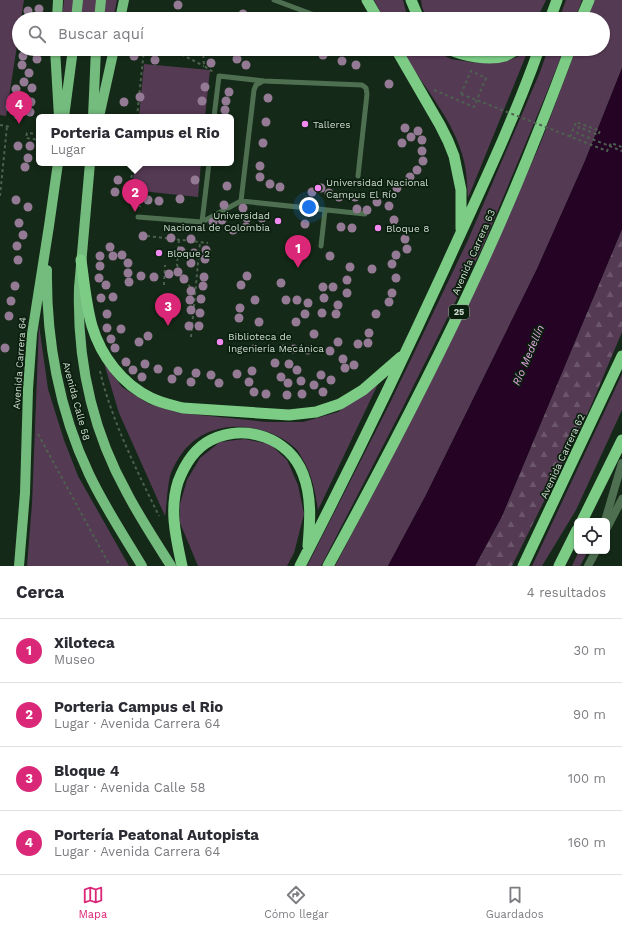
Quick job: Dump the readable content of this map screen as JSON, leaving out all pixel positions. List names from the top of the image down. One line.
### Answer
{"streets":{"highway":["Avenida Carrera 63","25","Avenida Carrera 62"],"main road":["Avenida Carrera 64","Avenida Calle 58"]},"crossings":[["Avenida Carrera 64","Avenida Calle 58"]],"water":["Río Medellín"],"places":["Talleres","Universidad Nacional Campus El Río","Universidad Nacional de Colombia","Bloque 8","Bloque 2","Biblioteca de Ingeniería Mecánica"],"page":{"search":"Buscar aquí","pins":["4","2","1","3"],"popup":["Porteria Campus el Rio","Lugar"],"heading":["Cerca","4 resultados"],"list":[{"mark":"1","name":"Xiloteca","note":"Museo","value":"30 m"},{"mark":"2","name":"Porteria Campus el Rio","note":"Lugar · Avenida Carrera 64","value":"90 m"},{"mark":"3","name":"Bloque 4","note":"Lugar · Avenida Calle 58","value":"100 m"},{"mark":"4","name":"Portería Peatonal Autopista","note":"Lugar · Avenida Carrera 64","value":"160 m"}],"nav":["Mapa","Cómo llegar","Guardados"]}}
